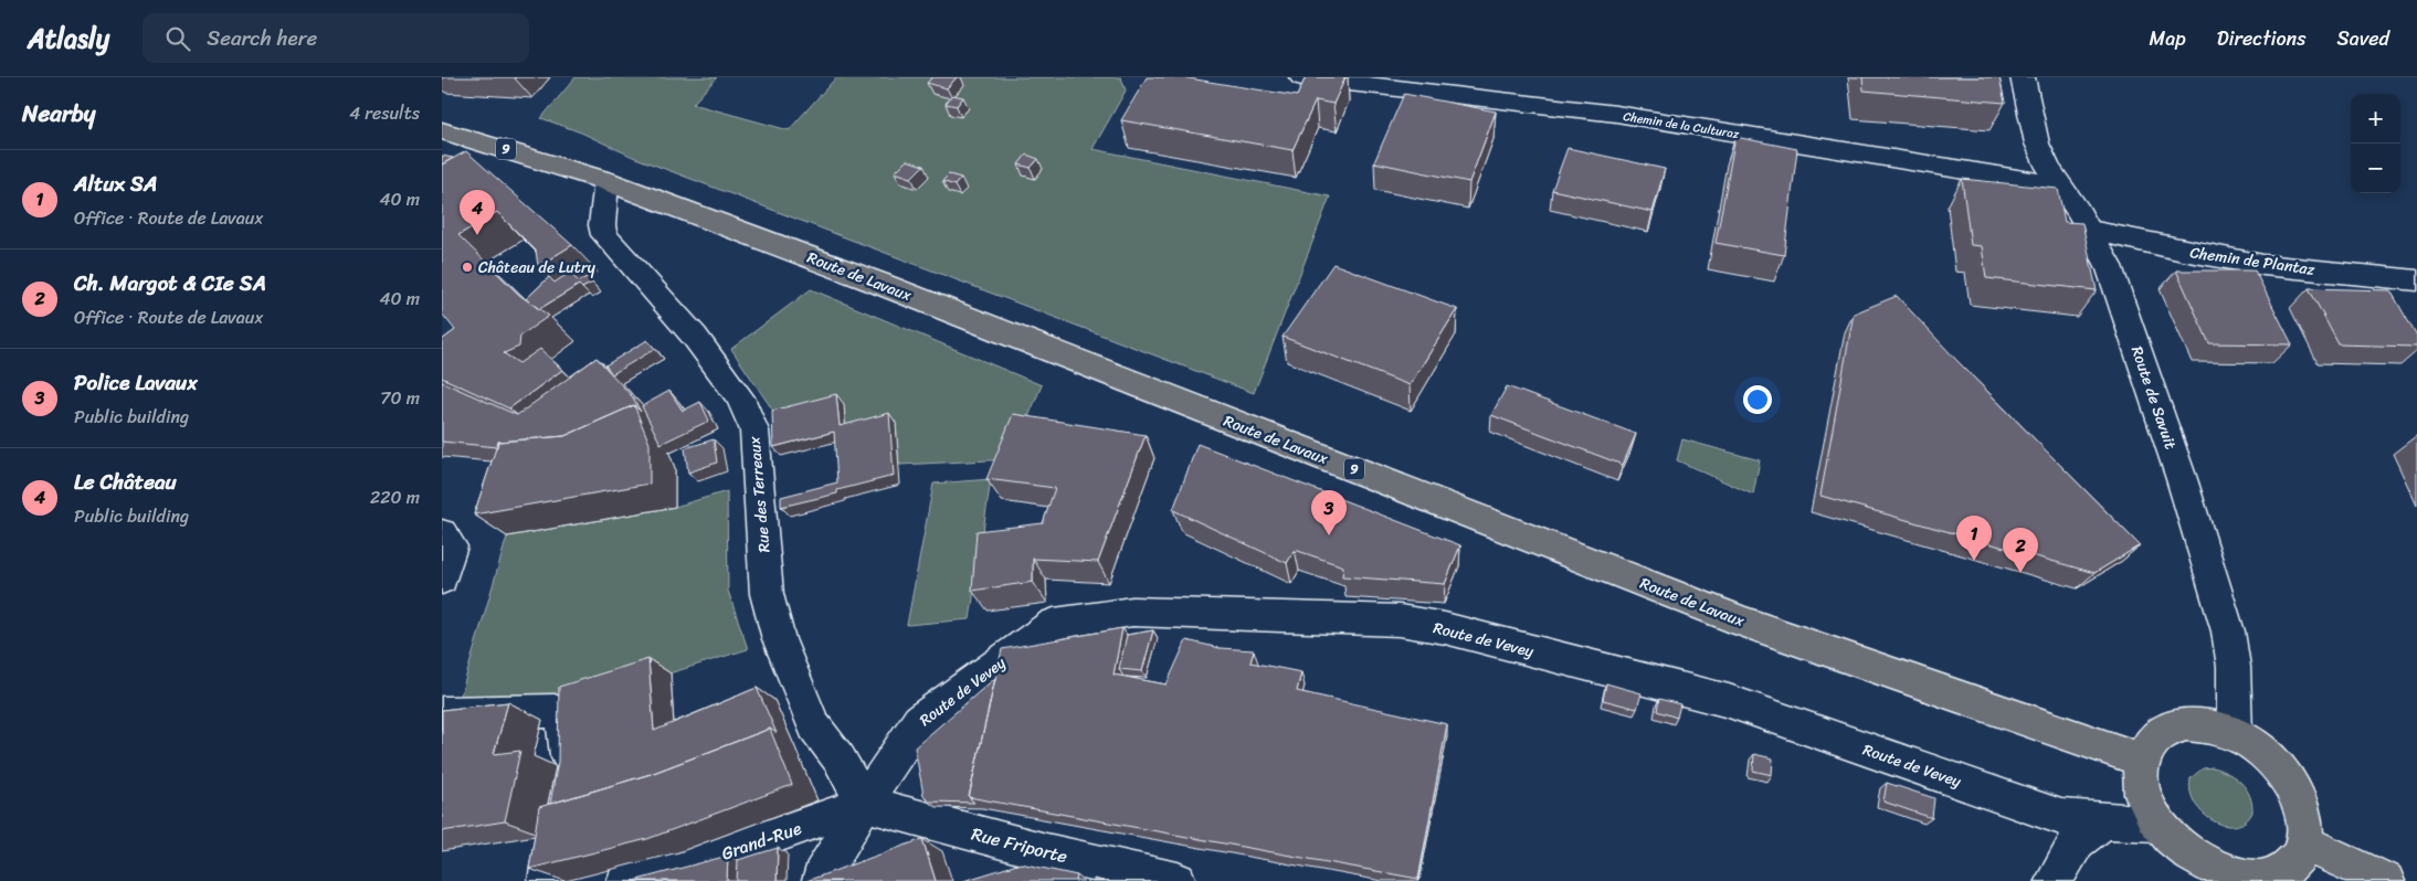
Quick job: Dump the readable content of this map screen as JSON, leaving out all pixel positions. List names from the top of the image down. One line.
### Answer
{"streets":{"main road":["9","Route de Lavaux"],"street":["Chemin de la Culturaz","Chemin de Plantaz","Route de Savuit","Rue des Terreaux","Route de Vevey","Grand-Rue","Rue Friporte"]},"crossings":[["Chemin de la Culturaz","Route de Savuit"],["Chemin de Plantaz","Route de Savuit"],["Route de Lavaux","Route de Savuit"],["Route de Lavaux","Rue des Terreaux"],["Route de Lavaux","Route de Vevey"],["Route de Savuit","Route de Vevey"],["Rue des Terreaux","Route de Vevey"],["Rue des Terreaux","Grand-Rue"],["Rue des Terreaux","Rue Friporte"],["Route de Vevey","Grand-Rue"],["Route de Vevey","Rue Friporte"],["Grand-Rue","Rue Friporte"]],"places":["Château de Lutry"],"page":{"header":"Atlasly","search":"Search here","nav":["Map","Directions","Saved"],"heading":["Nearby","4 results"],"map_buttons":["+","−"],"list":[{"mark":"1","name":"Altux SA","note":"Office · Route de Lavaux","value":"40 m"},{"mark":"2","name":"Ch. Margot & CIe SA","note":"Office · Route de Lavaux","value":"40 m"},{"mark":"3","name":"Police Lavaux","note":"Public building","value":"70 m"},{"mark":"4","name":"Le Château","note":"Public building","value":"220 m"}],"pins":["4","3","1","2"]}}
